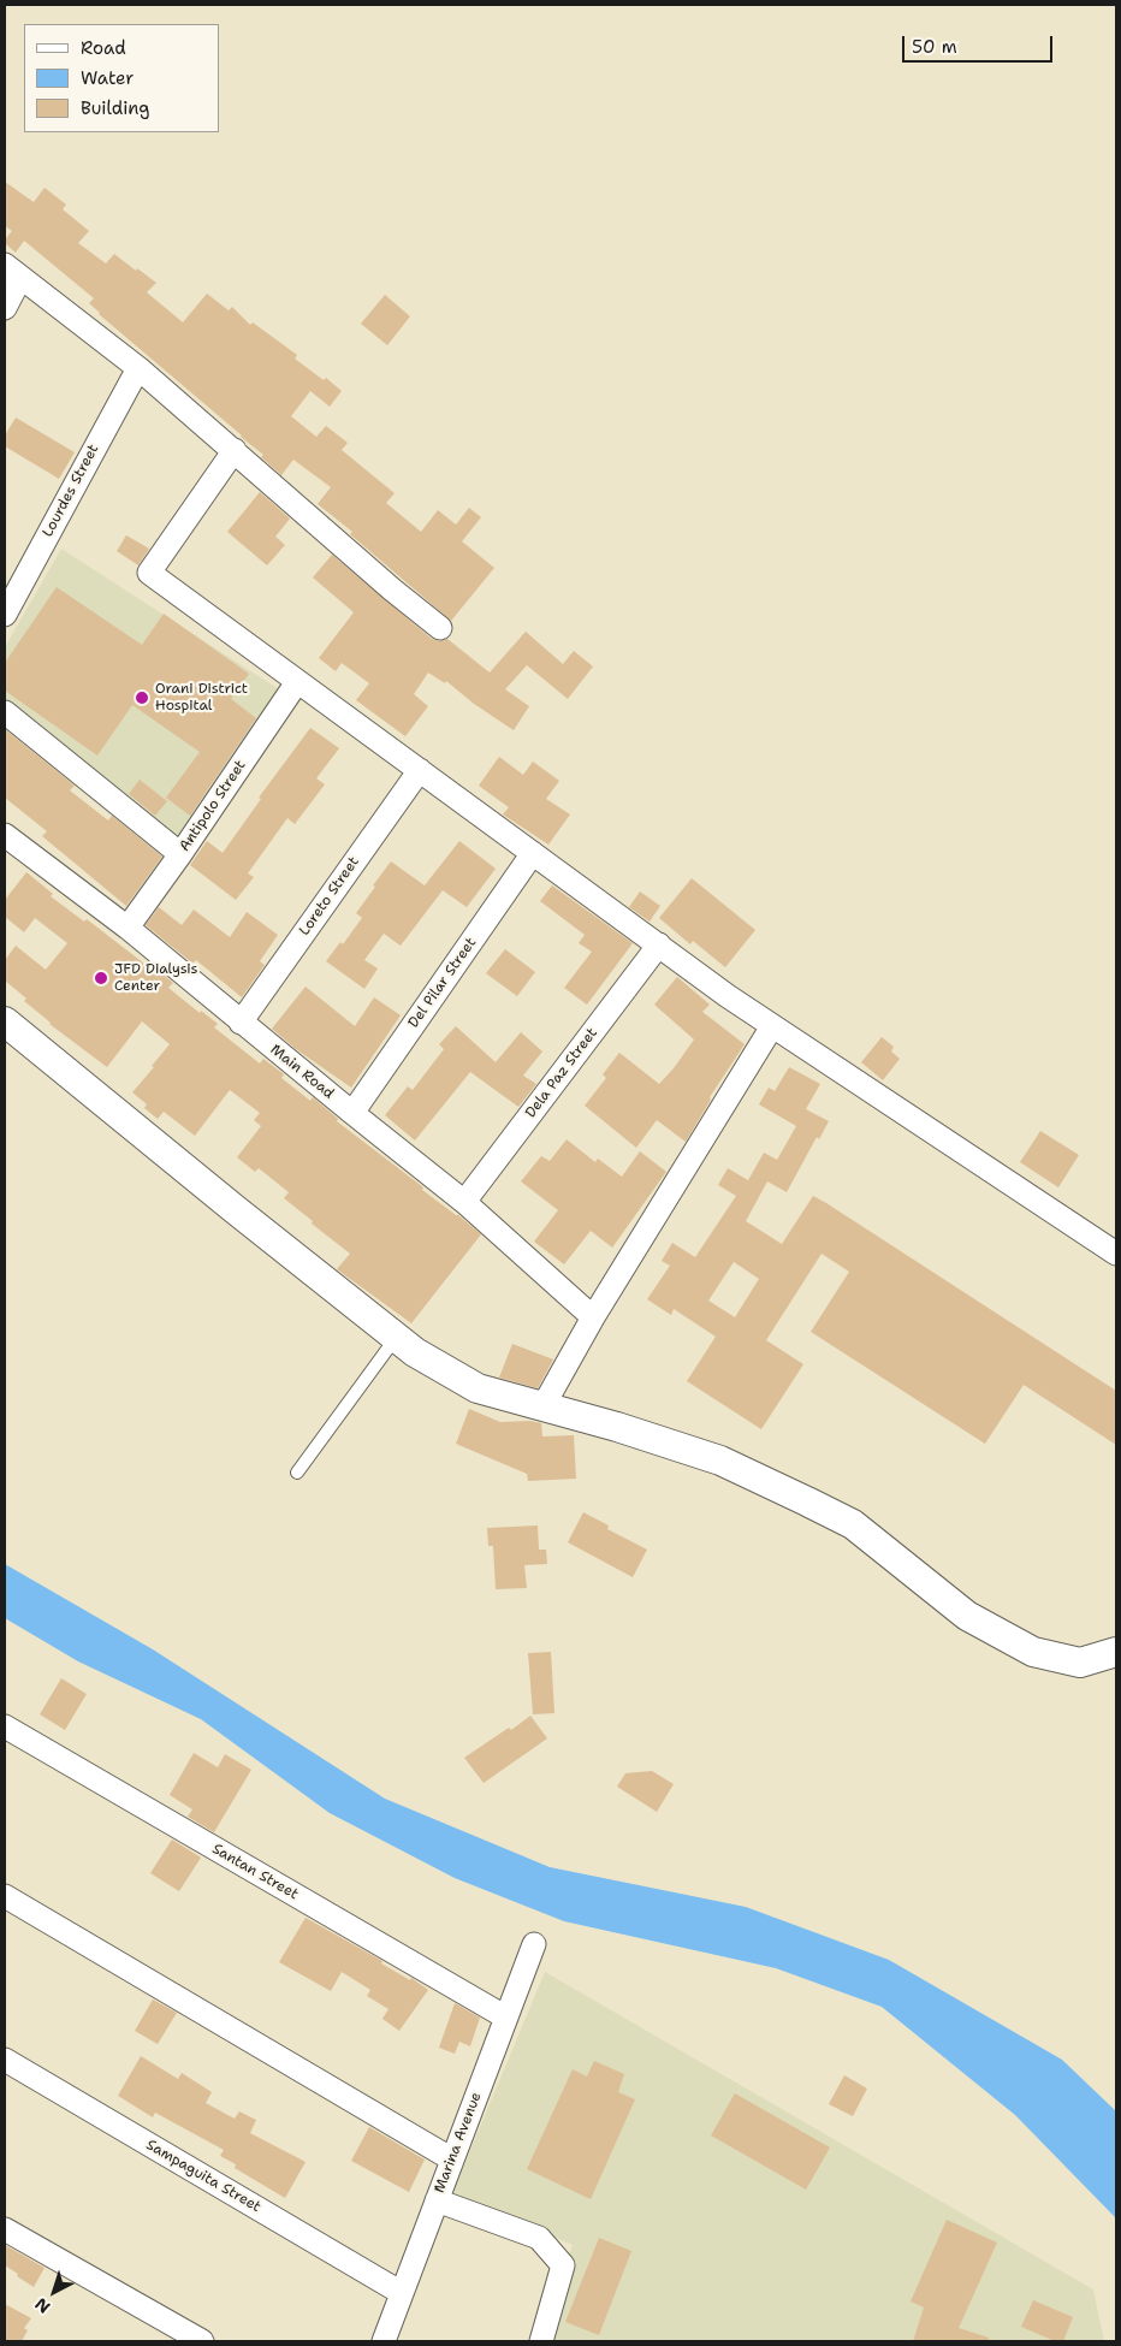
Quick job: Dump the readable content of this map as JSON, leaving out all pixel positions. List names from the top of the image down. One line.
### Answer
{"streets":{"street":["Lourdes Street","Antipolo Street","Loreto Street","Del Pilar Street","Main Road","Dela Paz Street","Santan Street","Marina Avenue","Sampaguita Street"]},"crossings":[["Antipolo Street","Main Road"],["Loreto Street","Main Road"],["Del Pilar Street","Main Road"],["Main Road","Dela Paz Street"],["Santan Street","Marina Avenue"],["Marina Avenue","Sampaguita Street"]],"places":["Orani District Hospital","JFD Dialysis Center"],"legend":["Road","Water","Building"],"scale_bar":"50 m","north":"bottom left"}
